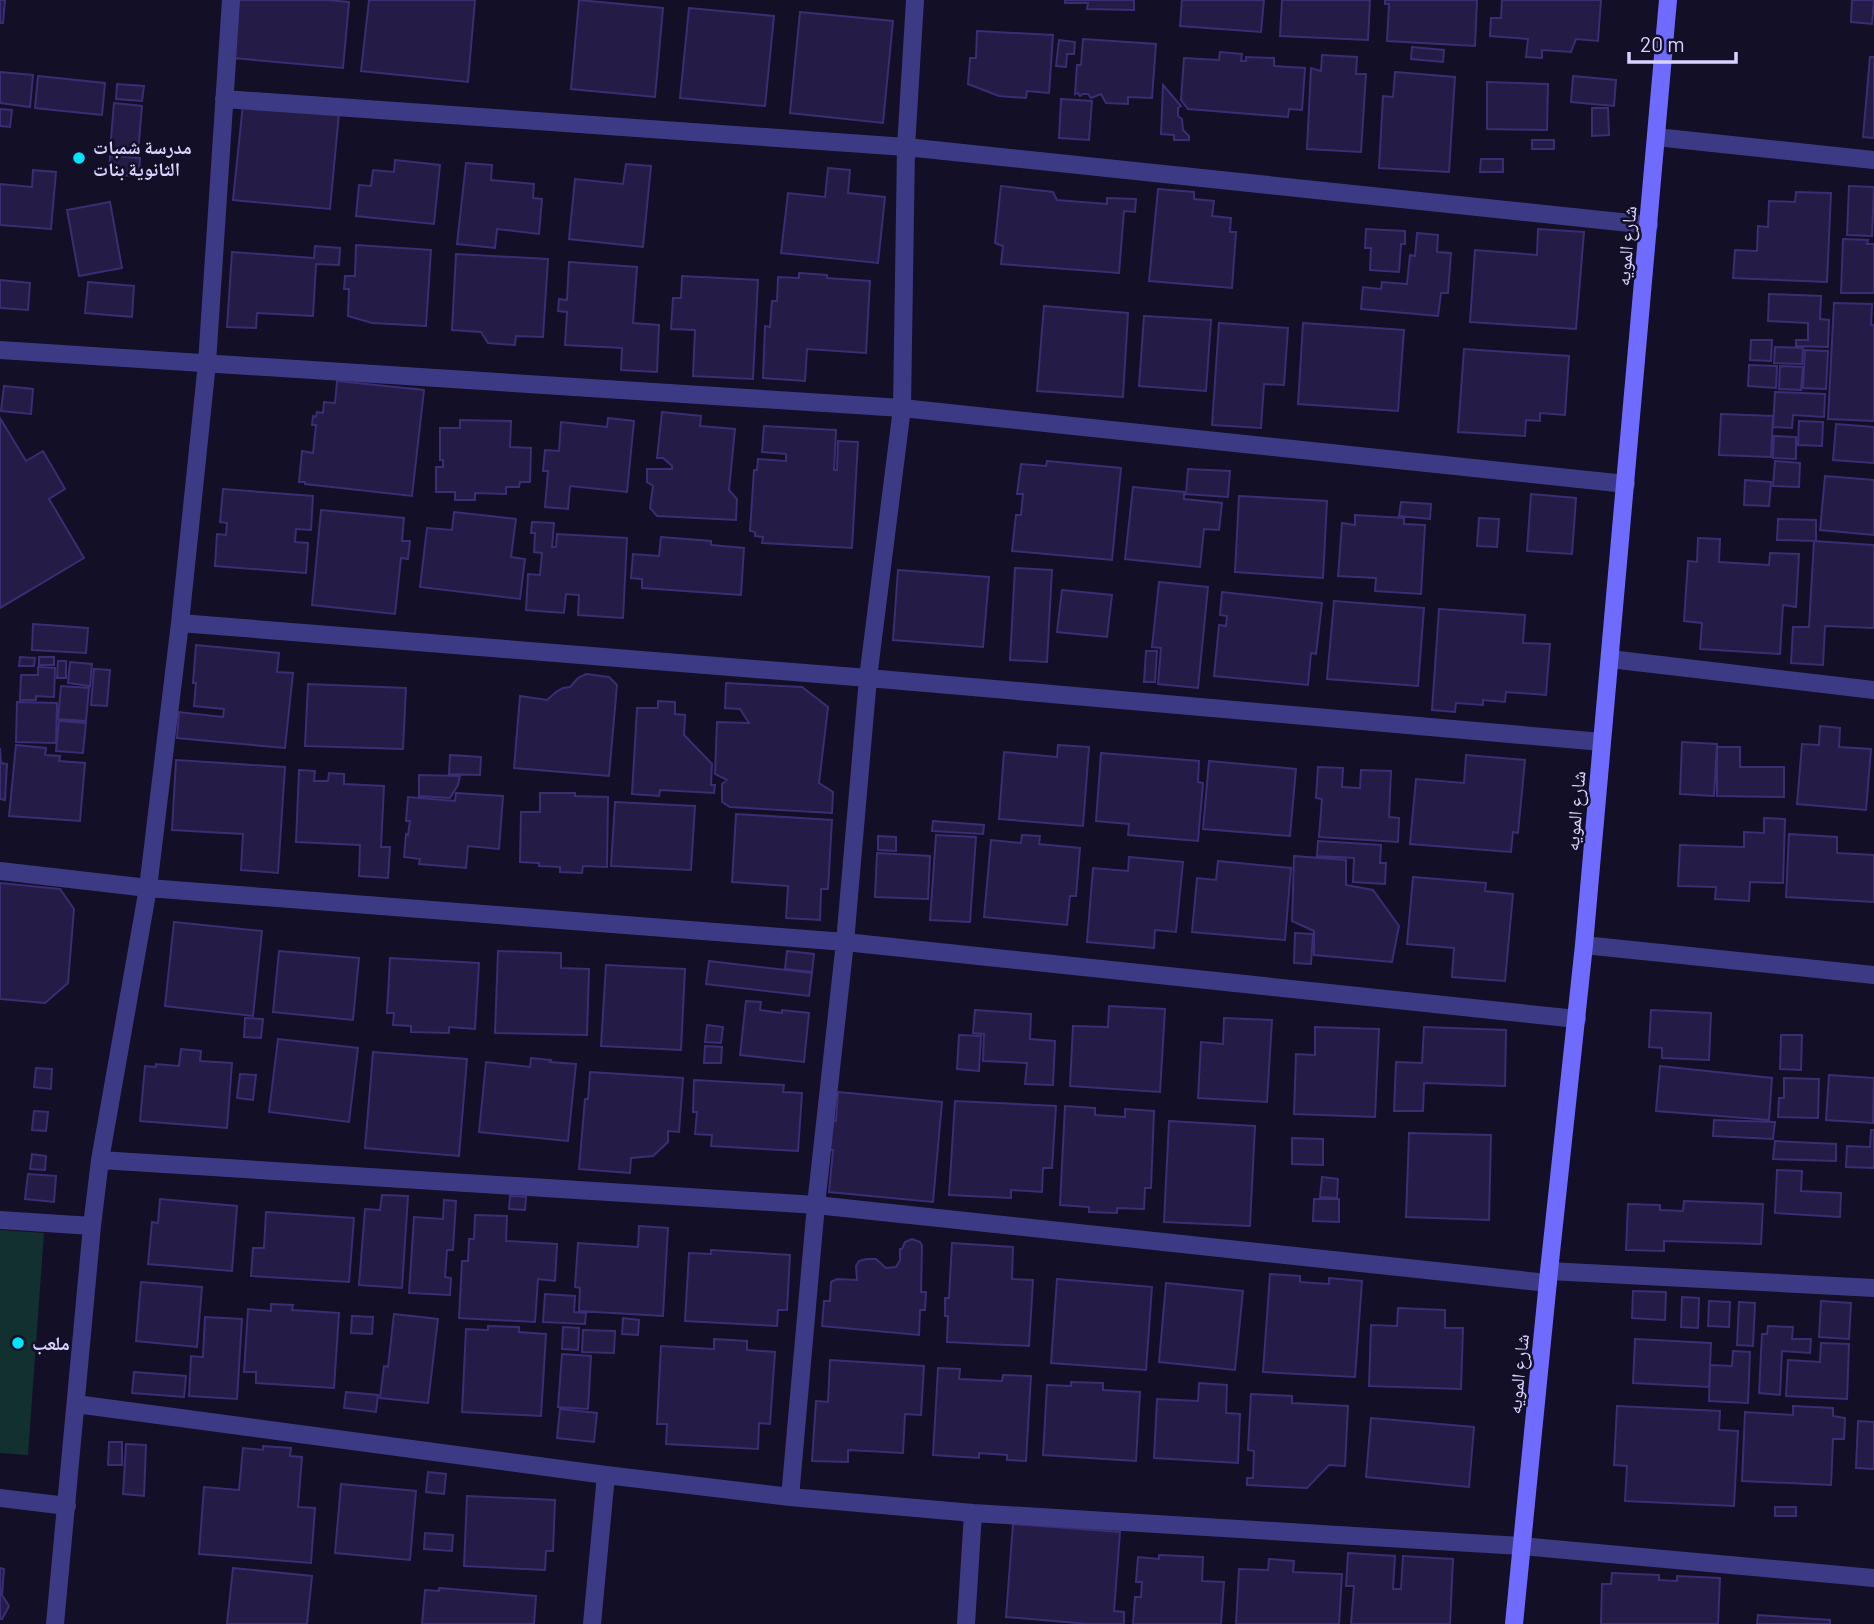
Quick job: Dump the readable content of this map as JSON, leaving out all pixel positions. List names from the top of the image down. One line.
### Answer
{"streets":{"street":["شارع المويه"]},"places":["مدرسة شمبات الثانوية بنات","ملعب"],"scale_bar":"20 m"}
